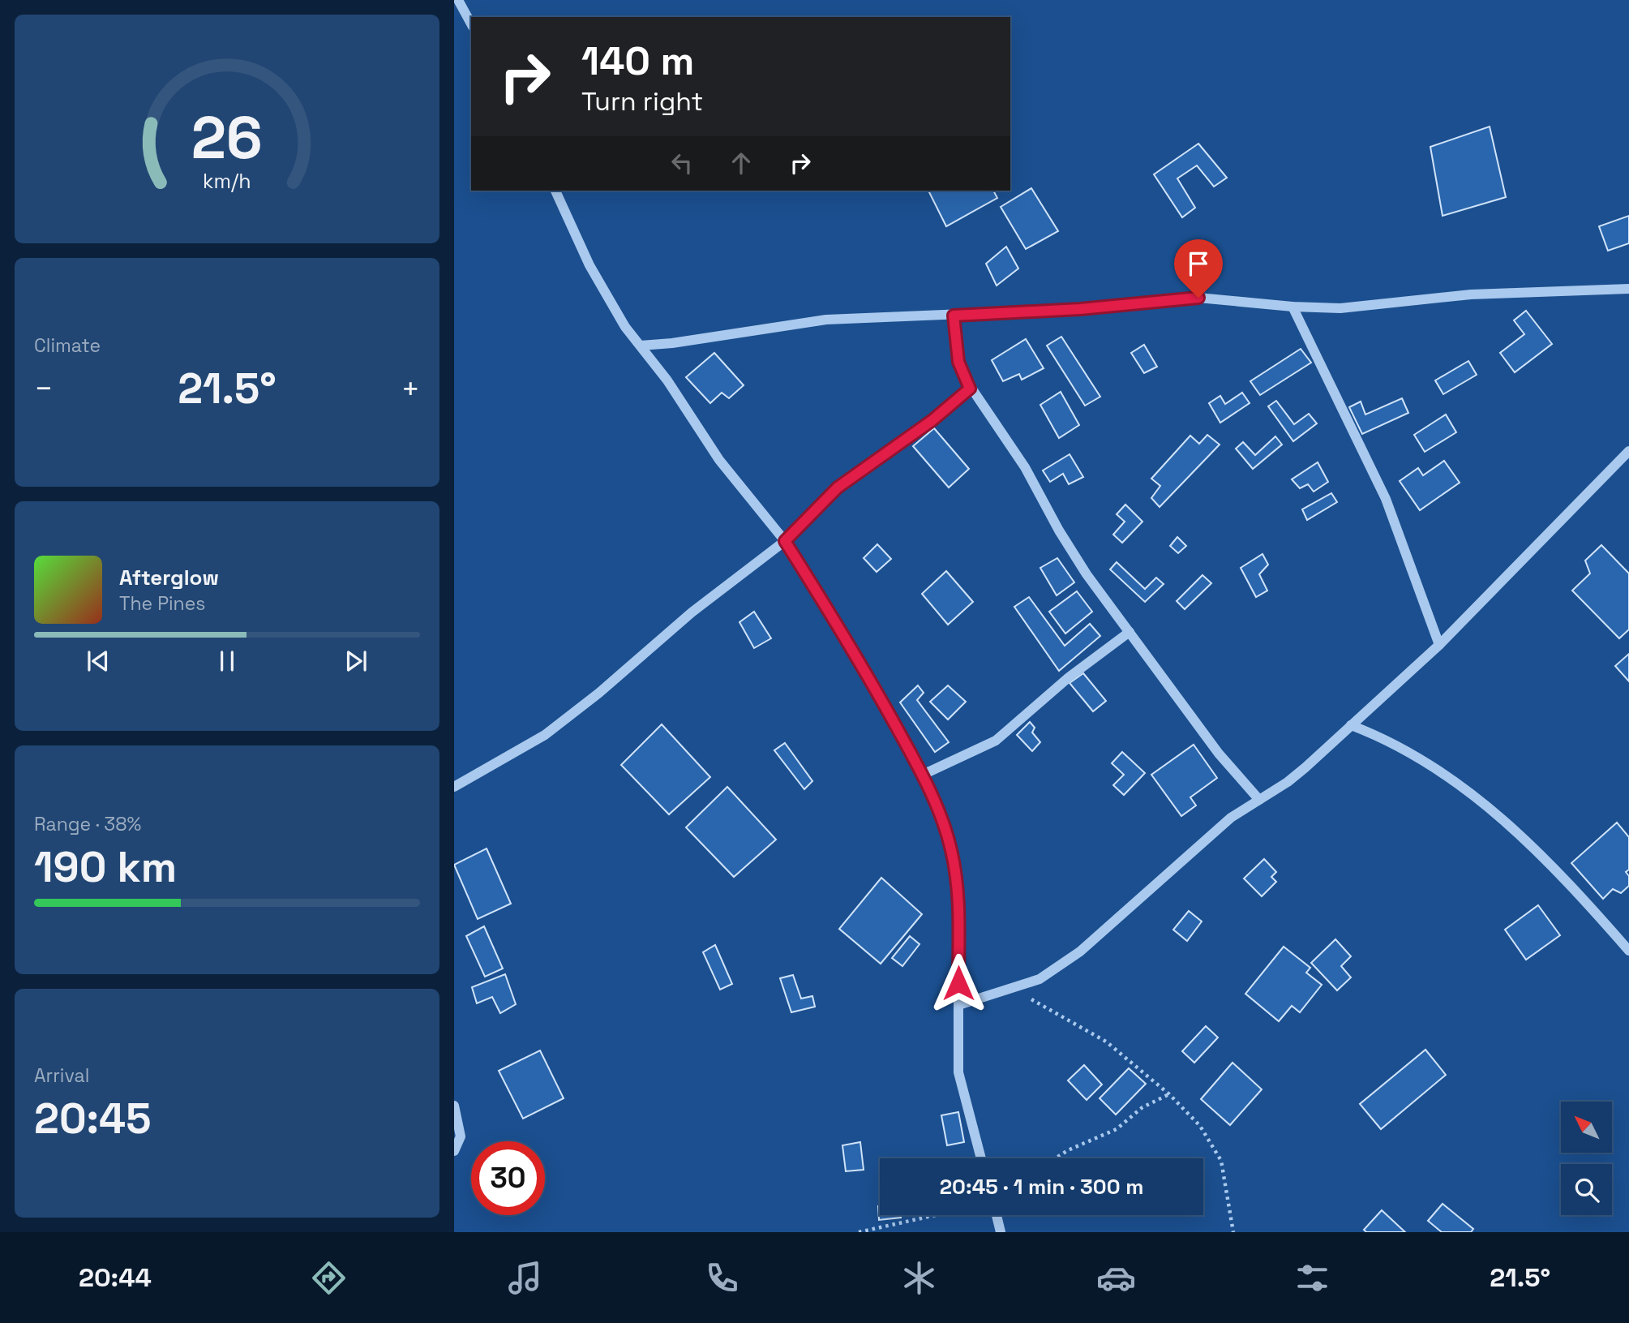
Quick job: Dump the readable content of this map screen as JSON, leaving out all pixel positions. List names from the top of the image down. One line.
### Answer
{"north":"top left","page":{"turn":["140 m","Turn right"],"tile":["Climate",["Range · 38%","190 km"],["Arrival","20:45"]],"heat":["−","21.5°","+"],"song":["Afterglow","The Pines"],"limit":"30","trip":"20:45 · 1 min · 300 m","tabs":["20:44","21.5°"],"gauge":["26","km/h"]}}
